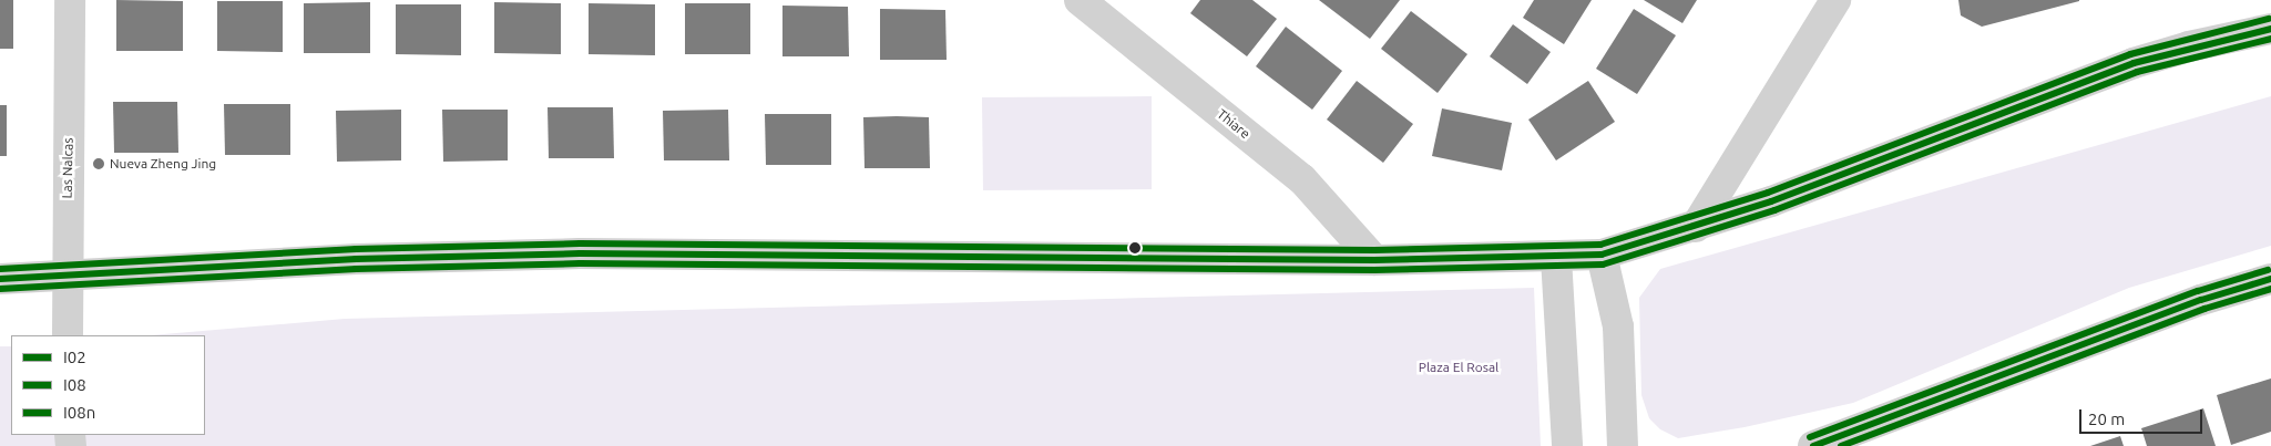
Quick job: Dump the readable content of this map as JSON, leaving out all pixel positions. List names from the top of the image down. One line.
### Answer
{"streets":{"street":["Thiare","Las Nalcas"]},"parks":["Plaza El Rosal"],"places":["Nueva Zheng Jing"],"lines":["transit line I08n","transit line I02","transit line I08"],"legend":["I02","I08","I08n"],"scale_bar":"20 m"}
